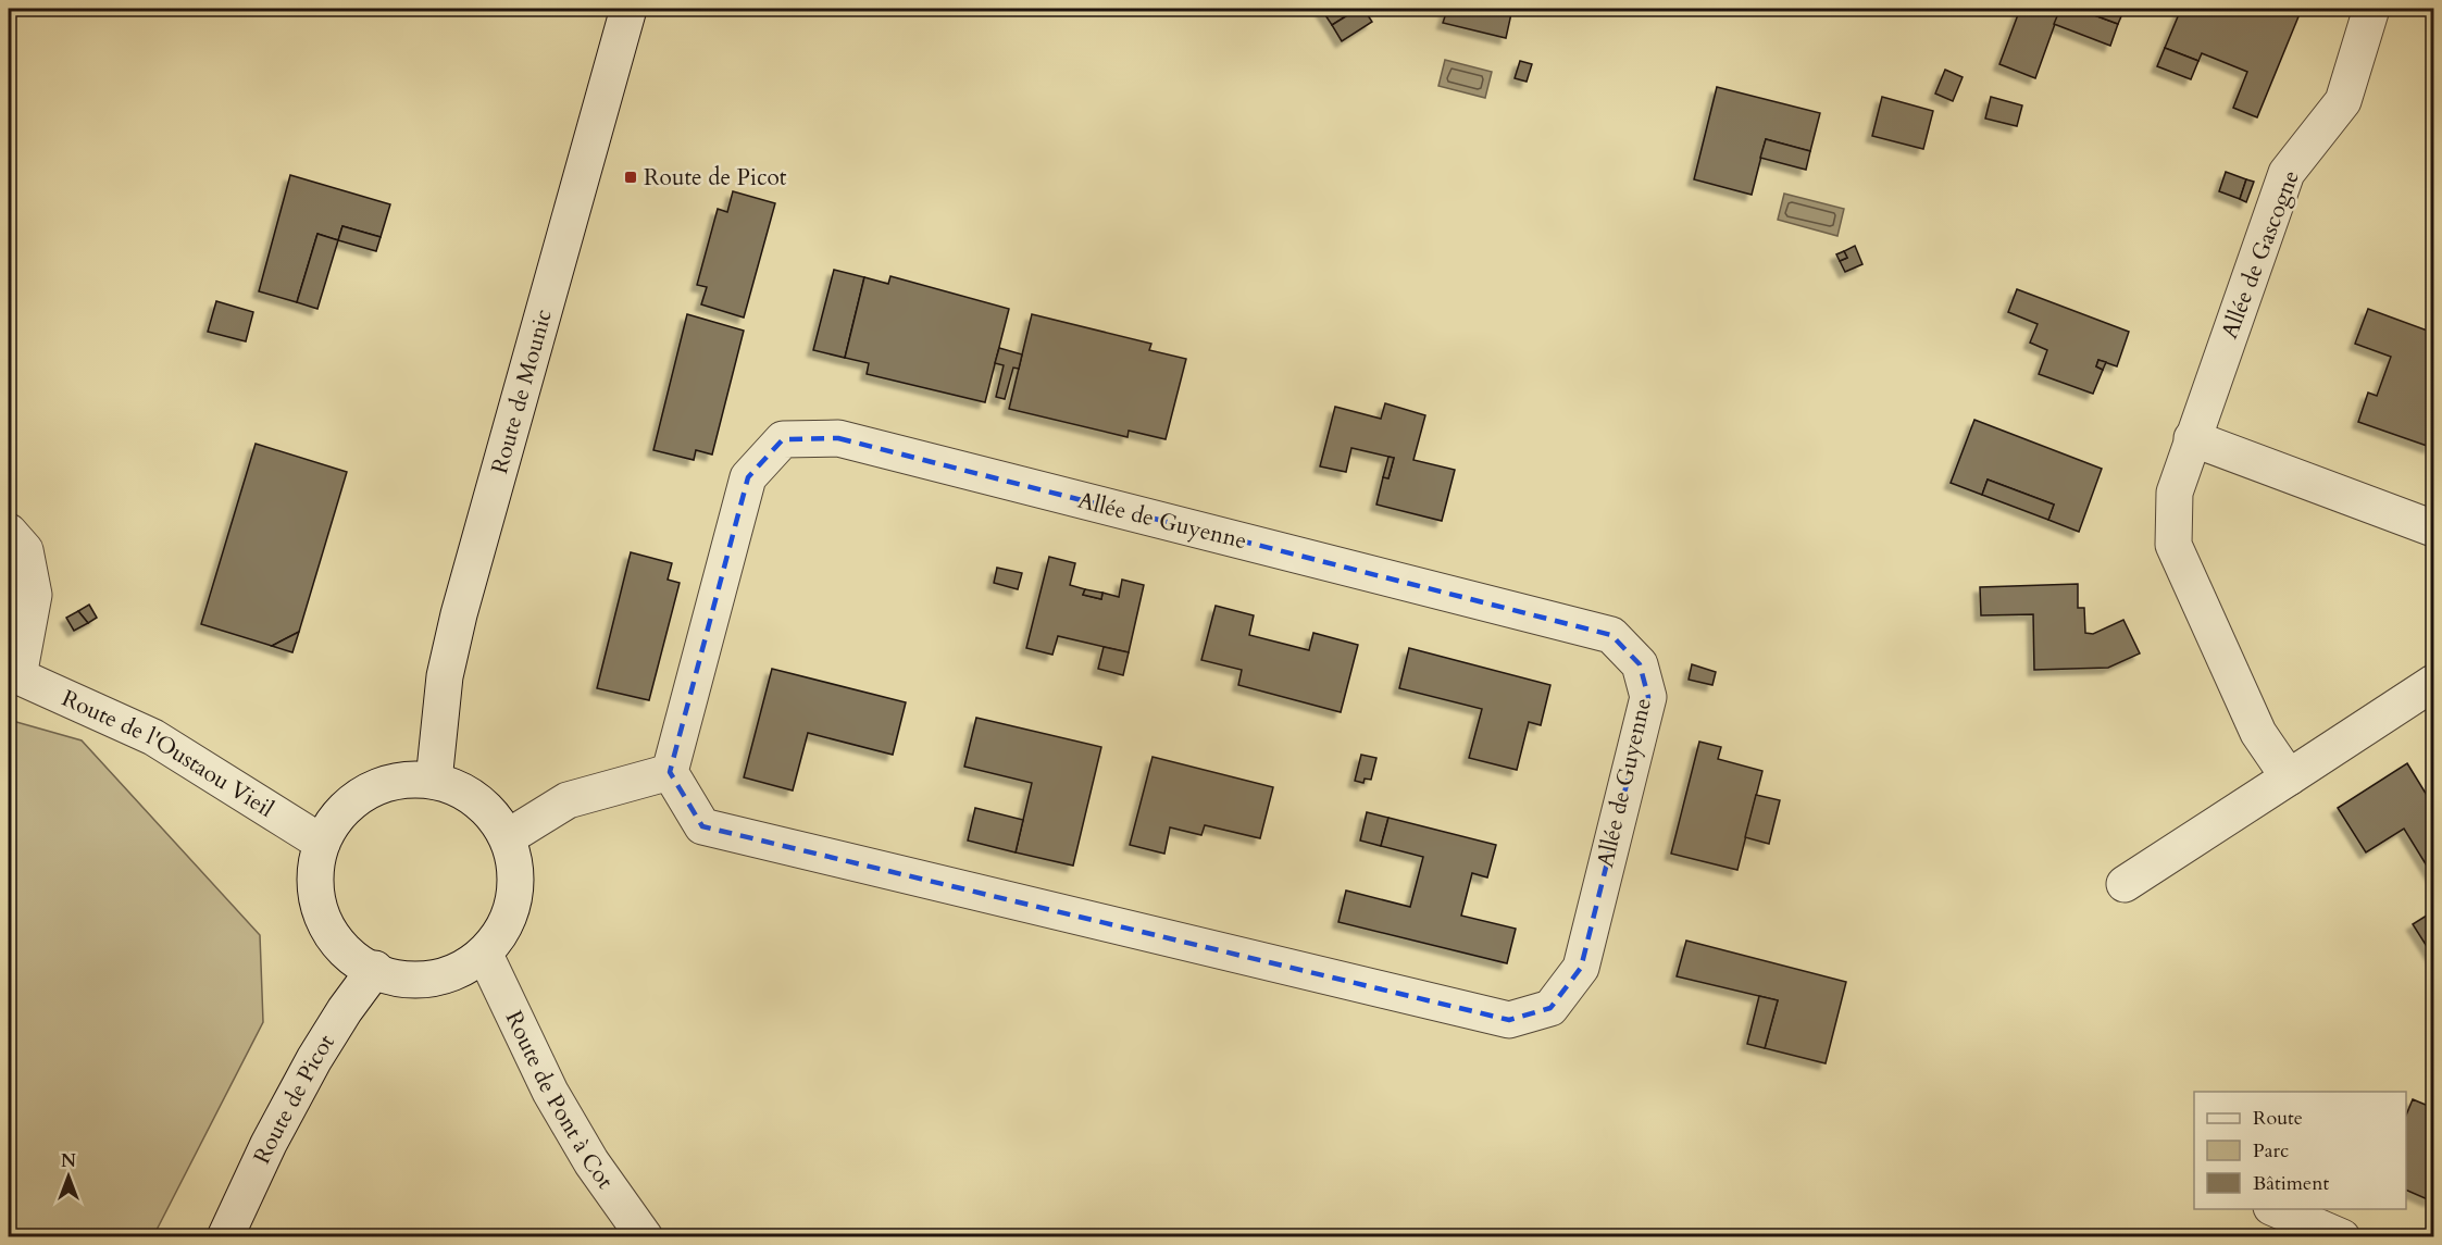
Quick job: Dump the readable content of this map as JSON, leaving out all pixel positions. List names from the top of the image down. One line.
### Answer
{"streets":{"street":["Allée de Gascogne","Route de Mounic","Allée de Guyenne","Route de l'Oustaou Vieil","Route de Pont à Cot","Route de Picot"]},"crossings":[["Route de Mounic","Route de l'Oustaou Vieil"],["Route de Mounic","Route de Pont à Cot"],["Route de Mounic","Route de Picot"],["Route de l'Oustaou Vieil","Route de Pont à Cot"],["Route de l'Oustaou Vieil","Route de Picot"],["Route de Pont à Cot","Route de Picot"]],"places":{"transit":["Route de Picot"]},"legend":["Route","Parc","Bâtiment"],"north":"top"}
